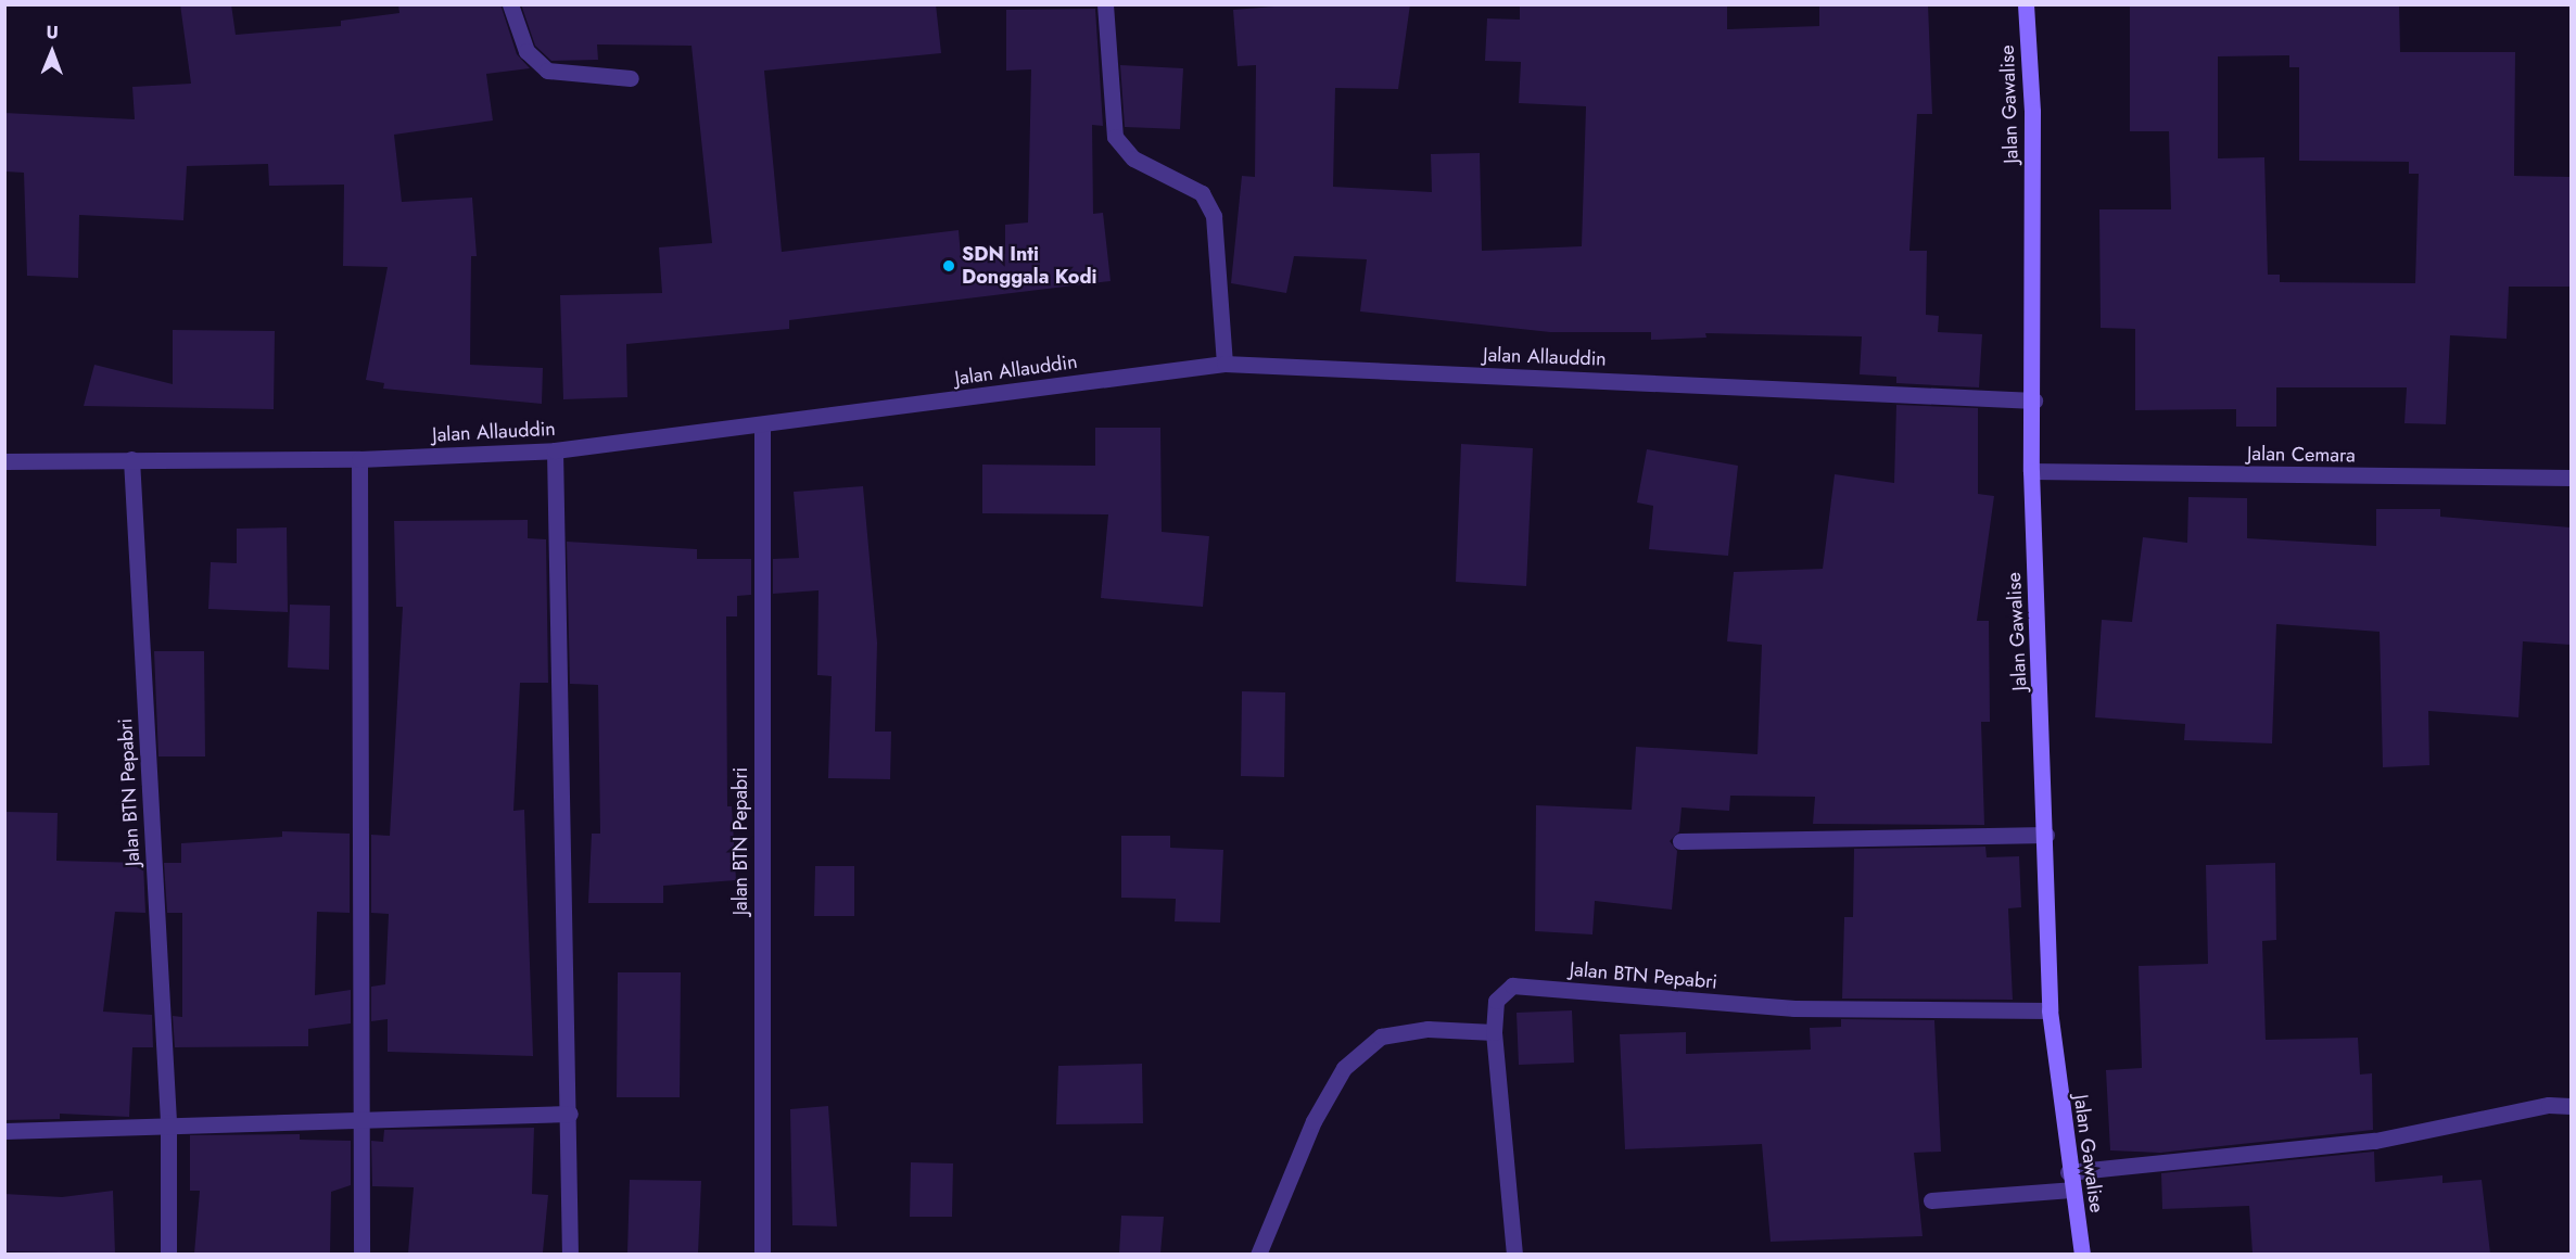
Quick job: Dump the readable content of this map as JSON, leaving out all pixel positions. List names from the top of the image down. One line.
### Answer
{"streets":{"street":["Jalan Gawalise","Jalan Allauddin","Jalan Cemara","Jalan BTN Pepabri"]},"crossings":[["Jalan Gawalise","Jalan Allauddin"],["Jalan Gawalise","Jalan Cemara"],["Jalan Gawalise","Jalan BTN Pepabri"],["Jalan Allauddin","Jalan BTN Pepabri"]],"places":["SDN Inti Donggala Kodi"],"north":"top"}
